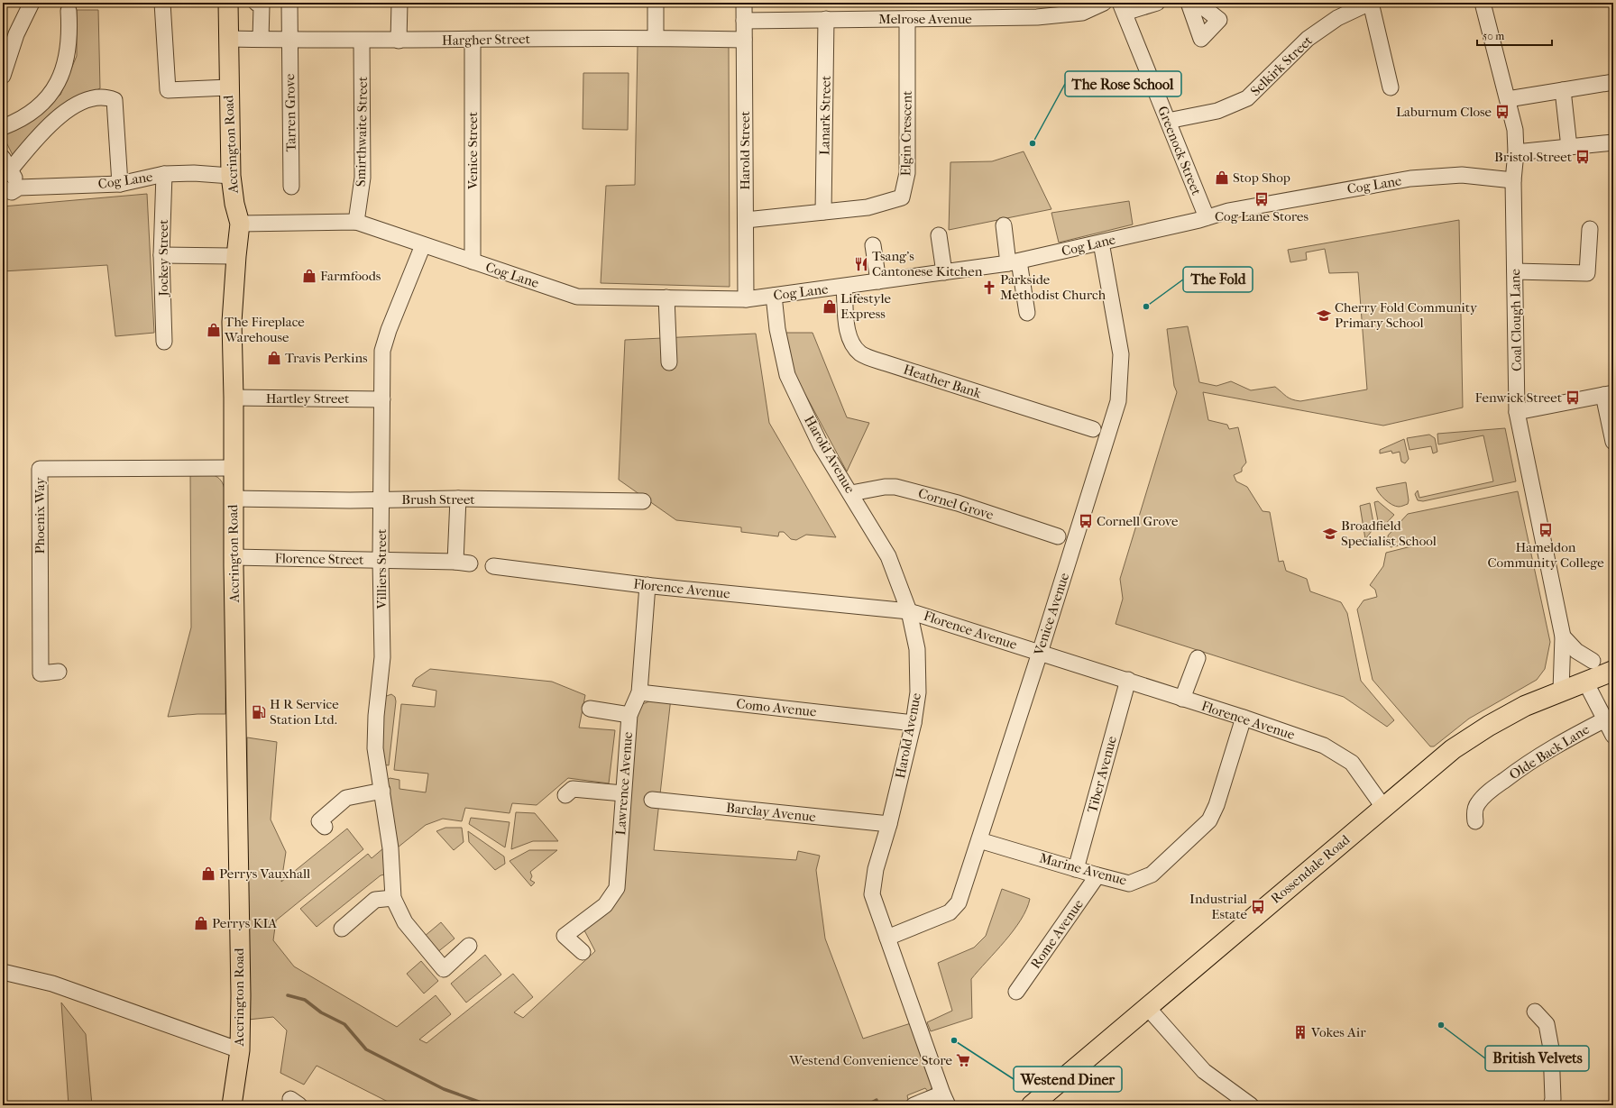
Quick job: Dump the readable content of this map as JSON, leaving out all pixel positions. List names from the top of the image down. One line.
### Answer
{"streets":{"highway":["Rossendale Road"],"main road":["Accrington Road"],"street":["Melrose Avenue","Hargher Street","Selkirk Street","Tarren Grove","Lanark Street","Smirthwaite Street","Elgin Crescent","Venice Street","Harold Street","Greenock Street","Cog Lane","Jockey Street","Coal Clough Lane","Heather Bank","Hartley Street","Harold Avenue","Brush Street","Cornel Grove","Phoenix Way","Florence Street","Villiers Street","Florence Avenue","Venice Avenue","Como Avenue","Olde Back Lane","Tiber Avenue","Lawrence Avenue","Barclay Avenue","Marine Avenue","Rome Avenue"]},"crossings":[["Melrose Avenue","Lanark Street"],["Melrose Avenue","Elgin Crescent"],["Melrose Avenue","Harold Street"],["Hargher Street","Tarren Grove"],["Hargher Street","Smirthwaite Street"],["Hargher Street","Accrington Road"],["Hargher Street","Venice Street"],["Hargher Street","Harold Street"],["Selkirk Street","Greenock Street"],["Lanark Street","Elgin Crescent"],["Smirthwaite Street","Cog Lane"],["Elgin Crescent","Harold Street"],["Accrington Road","Cog Lane"],["Accrington Road","Hartley Street"],["Accrington Road","Brush Street"],["Accrington Road","Phoenix Way"],["Accrington Road","Florence Street"],["Venice Street","Cog Lane"],["Harold Street","Cog Lane"],["Greenock Street","Cog Lane"],["Cog Lane","Jockey Street"],["Cog Lane","Coal Clough Lane"],["Cog Lane","Heather Bank"],["Cog Lane","Harold Avenue"],["Cog Lane","Villiers Street"],["Cog Lane","Venice Avenue"],["Coal Clough Lane","Rossendale Road"],["Hartley Street","Villiers Street"],["Harold Avenue","Cornel Grove"],["Harold Avenue","Florence Avenue"],["Harold Avenue","Venice Avenue"],["Harold Avenue","Como Avenue"],["Harold Avenue","Barclay Avenue"],["Brush Street","Florence Street"],["Brush Street","Villiers Street"],["Florence Street","Villiers Street"],["Florence Avenue","Venice Avenue"],["Florence Avenue","Tiber Avenue"],["Florence Avenue","Lawrence Avenue"],["Florence Avenue","Marine Avenue"],["Florence Avenue","Rossendale Road"],["Venice Avenue","Marine Avenue"],["Como Avenue","Lawrence Avenue"],["Olde Back Lane","Rossendale Road"],["Tiber Avenue","Marine Avenue"],["Marine Avenue","Rome Avenue"]],"places":{"bus stop":["Laburnum Close","Bristol Street","Cog Lane Stores","Fenwick Street","Cornell Grove","Hameldon Community College","Industrial Estate"],"other":["The Rose School","The Fold","British Velvets","Westend Diner"],"shop":["Stop Shop","Farmfoods","Lifestyle Express","The Fireplace Warehouse","Travis Perkins","Perrys Vauxhall","Perrys KIA"],"restaurant":["Tsang's Cantonese Kitchen"],"church":["Parkside Methodist Church"],"school or university":["Cherry Fold Community Primary School","Broadfield Specialist School"],"fuel station":["H R Service Station Ltd."],"building":["Vokes Air"],"supermarket":["Westend Convenience Store"]},"scale_bar":"50 m"}
